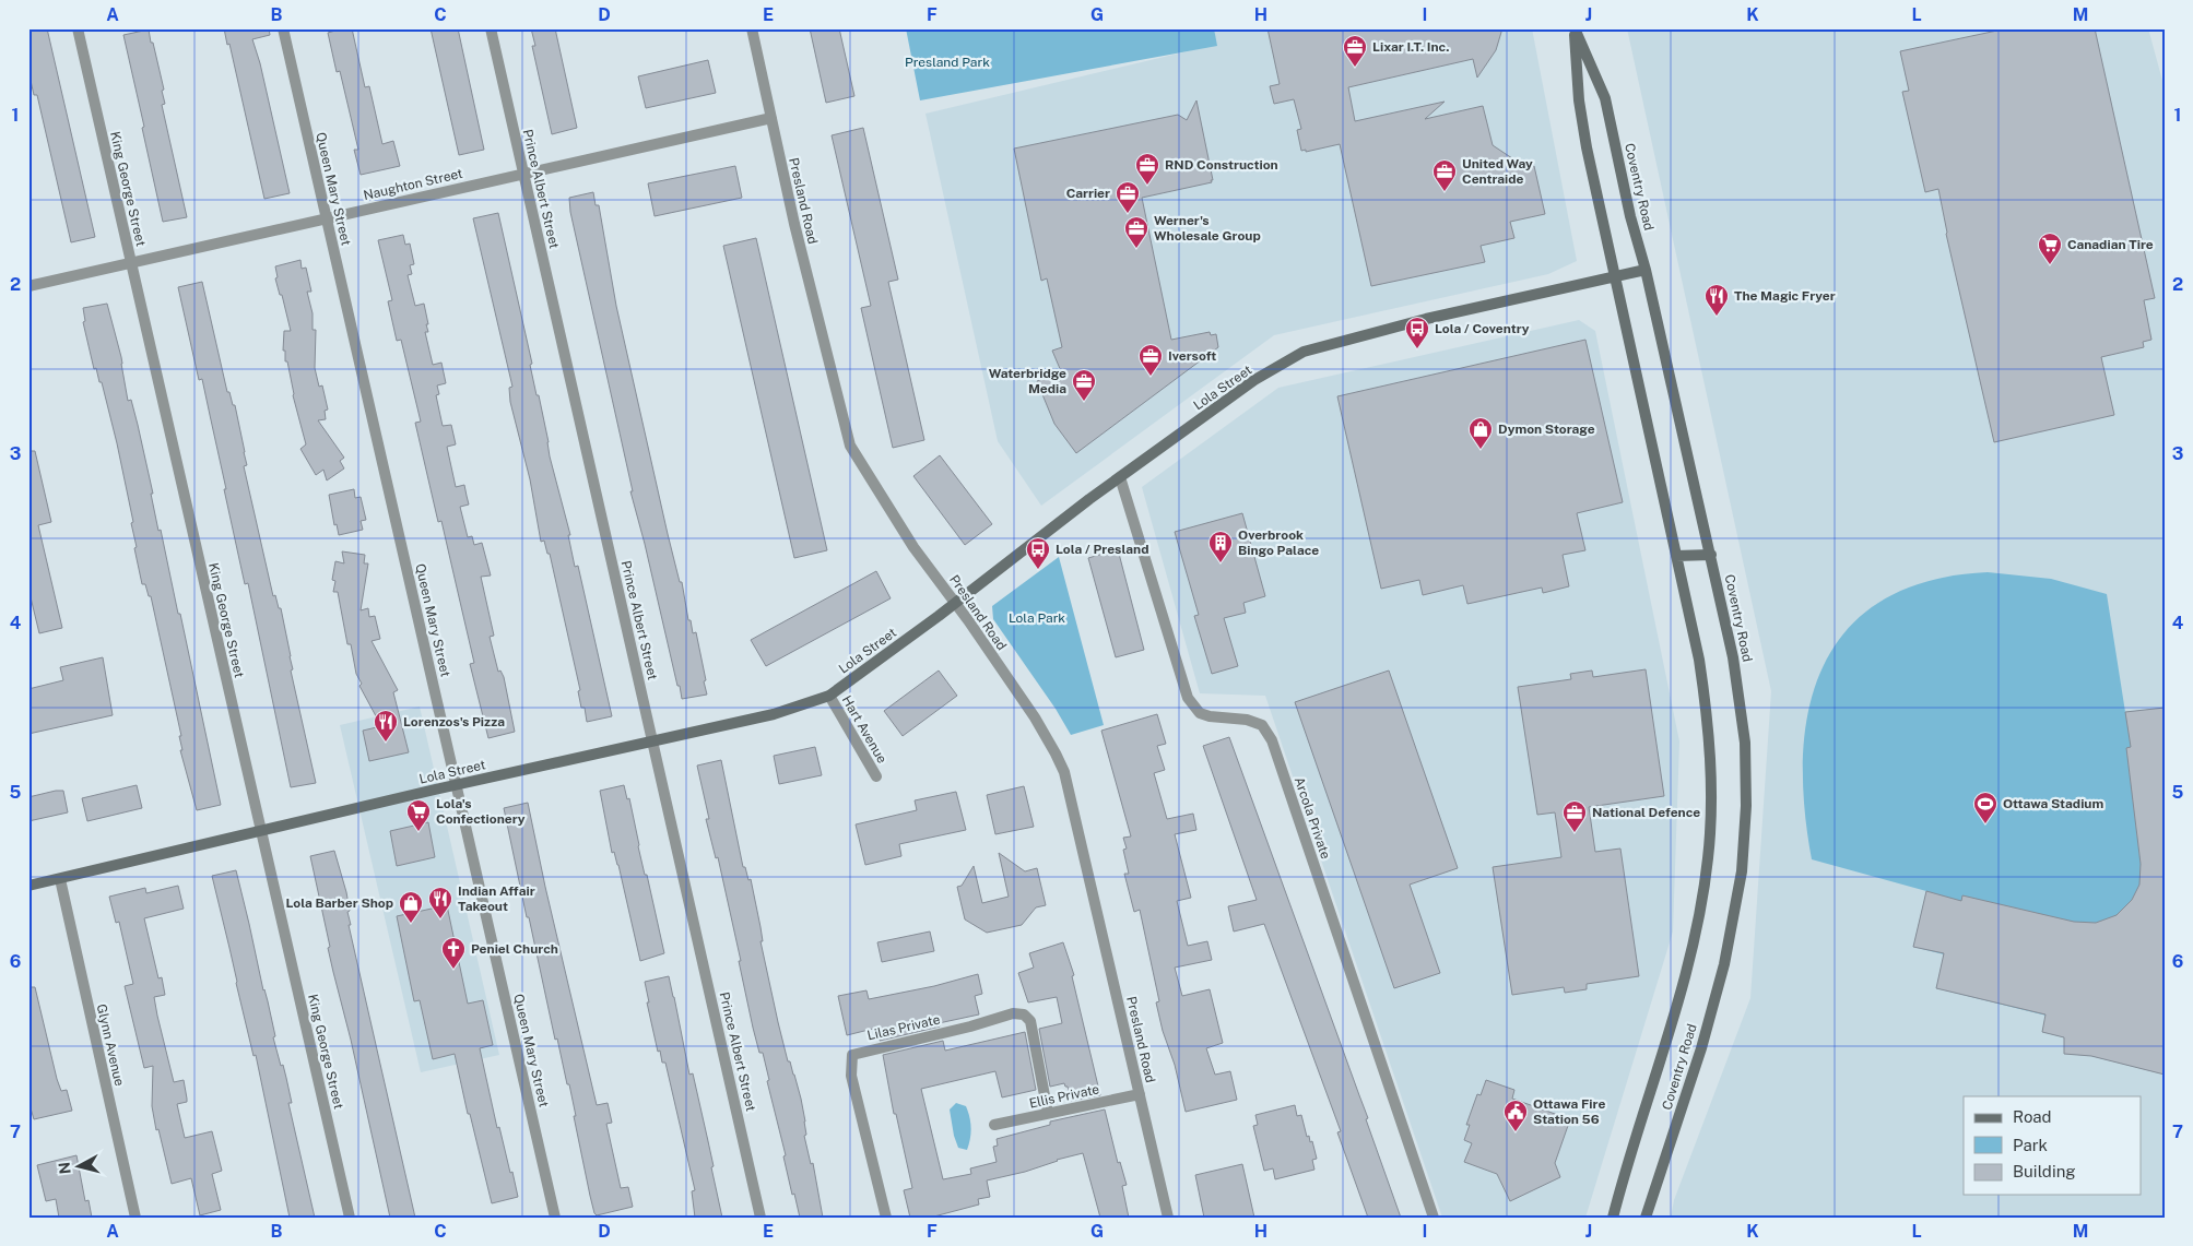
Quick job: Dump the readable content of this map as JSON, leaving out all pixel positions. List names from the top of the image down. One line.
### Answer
{"streets":{"main road":["Coventry Road","Lola Street"],"street":["Naughton Street","King George Street","Queen Mary Street","Prince Albert Street","Presland Road","Hart Avenue","Arcola Private","Lilas Private","Glynn Avenue","Ellis Private"]},"crossings":[["Naughton Street","King George Street"],["Naughton Street","Queen Mary Street"],["Naughton Street","Prince Albert Street"],["Naughton Street","Presland Road"],["Coventry Road","Lola Street"],["King George Street","Lola Street"],["Queen Mary Street","Lola Street"],["Prince Albert Street","Lola Street"],["Presland Road","Lola Street"],["Presland Road","Ellis Private"],["Lola Street","Hart Avenue"],["Lola Street","Arcola Private"],["Lola Street","Glynn Avenue"],["Lilas Private","Ellis Private"]],"parks":["Presland Park","Lola Park"],"places":{"office":["Lixar I.T. Inc.","RND Construction","United Way Centraide","Carrier","Werner's Wholesale Group","Iversoft","Waterbridge Media","National Defence"],"supermarket":["Canadian Tire","Lola's Confectionery"],"restaurant":["The Magic Fryer","Lorenzos's Pizza","Indian Affair Takeout"],"bus stop":["Lola / Coventry","Lola / Presland"],"shop":["Dymon Storage","Lola Barber Shop"],"building":["Overbrook Bingo Palace"],"sports":["Ottawa Stadium"],"church":["Peniel Church"],"public building":["Ottawa Fire Station 56"]},"legend":["Road","Park","Building"],"north":"left","grid":{"columns":["A","B","C","D","E","F","G","H","I","J","K","L","M"],"rows":["1","2","3","4","5","6","7"]}}
